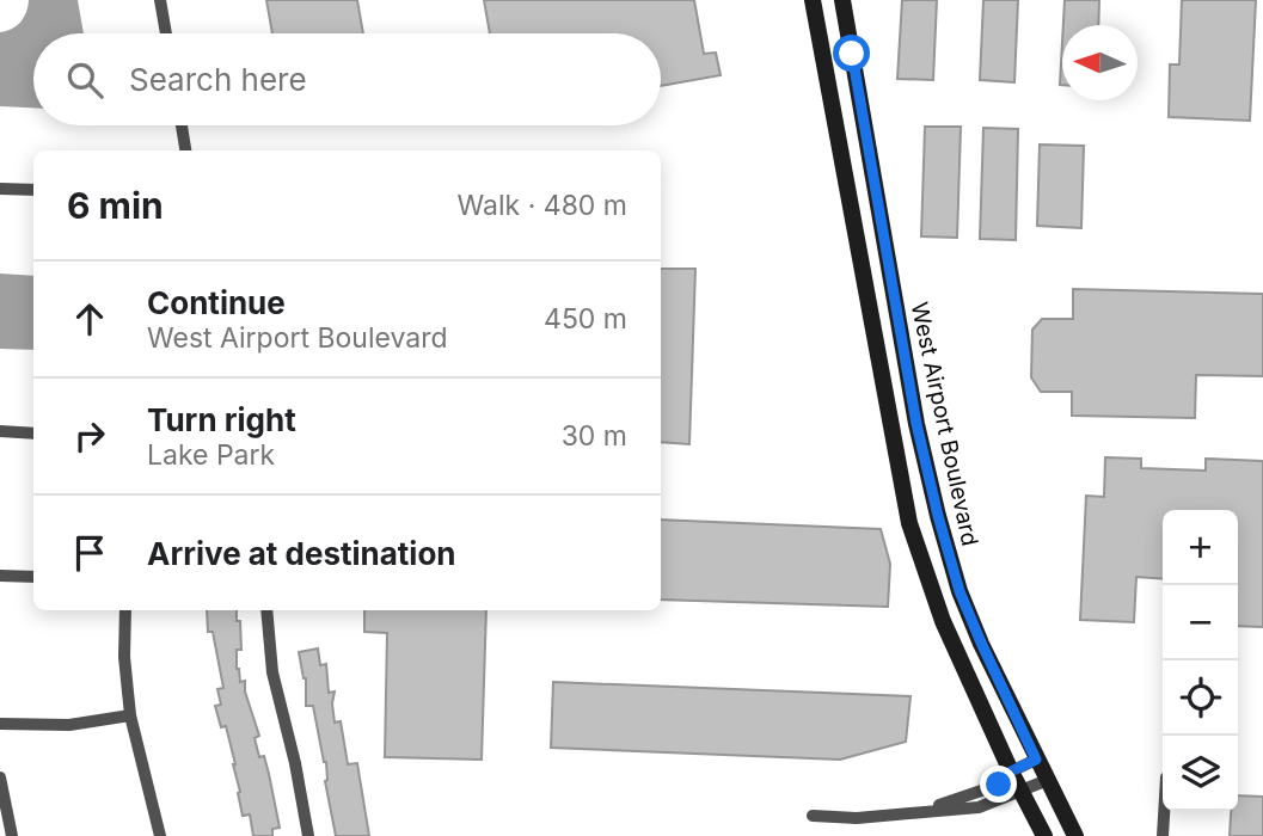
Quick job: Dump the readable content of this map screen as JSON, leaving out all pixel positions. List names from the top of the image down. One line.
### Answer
{"streets":{"main road":["West Airport Boulevard"]},"north":"left","page":{"search":"Search here","heading":["6 min","Walk · 480 m"],"list":[["Continue","West Airport Boulevard","450 m"],["Turn right","Lake Park","30 m"],"Arrive at destination"],"map_buttons":["+","−"]}}
